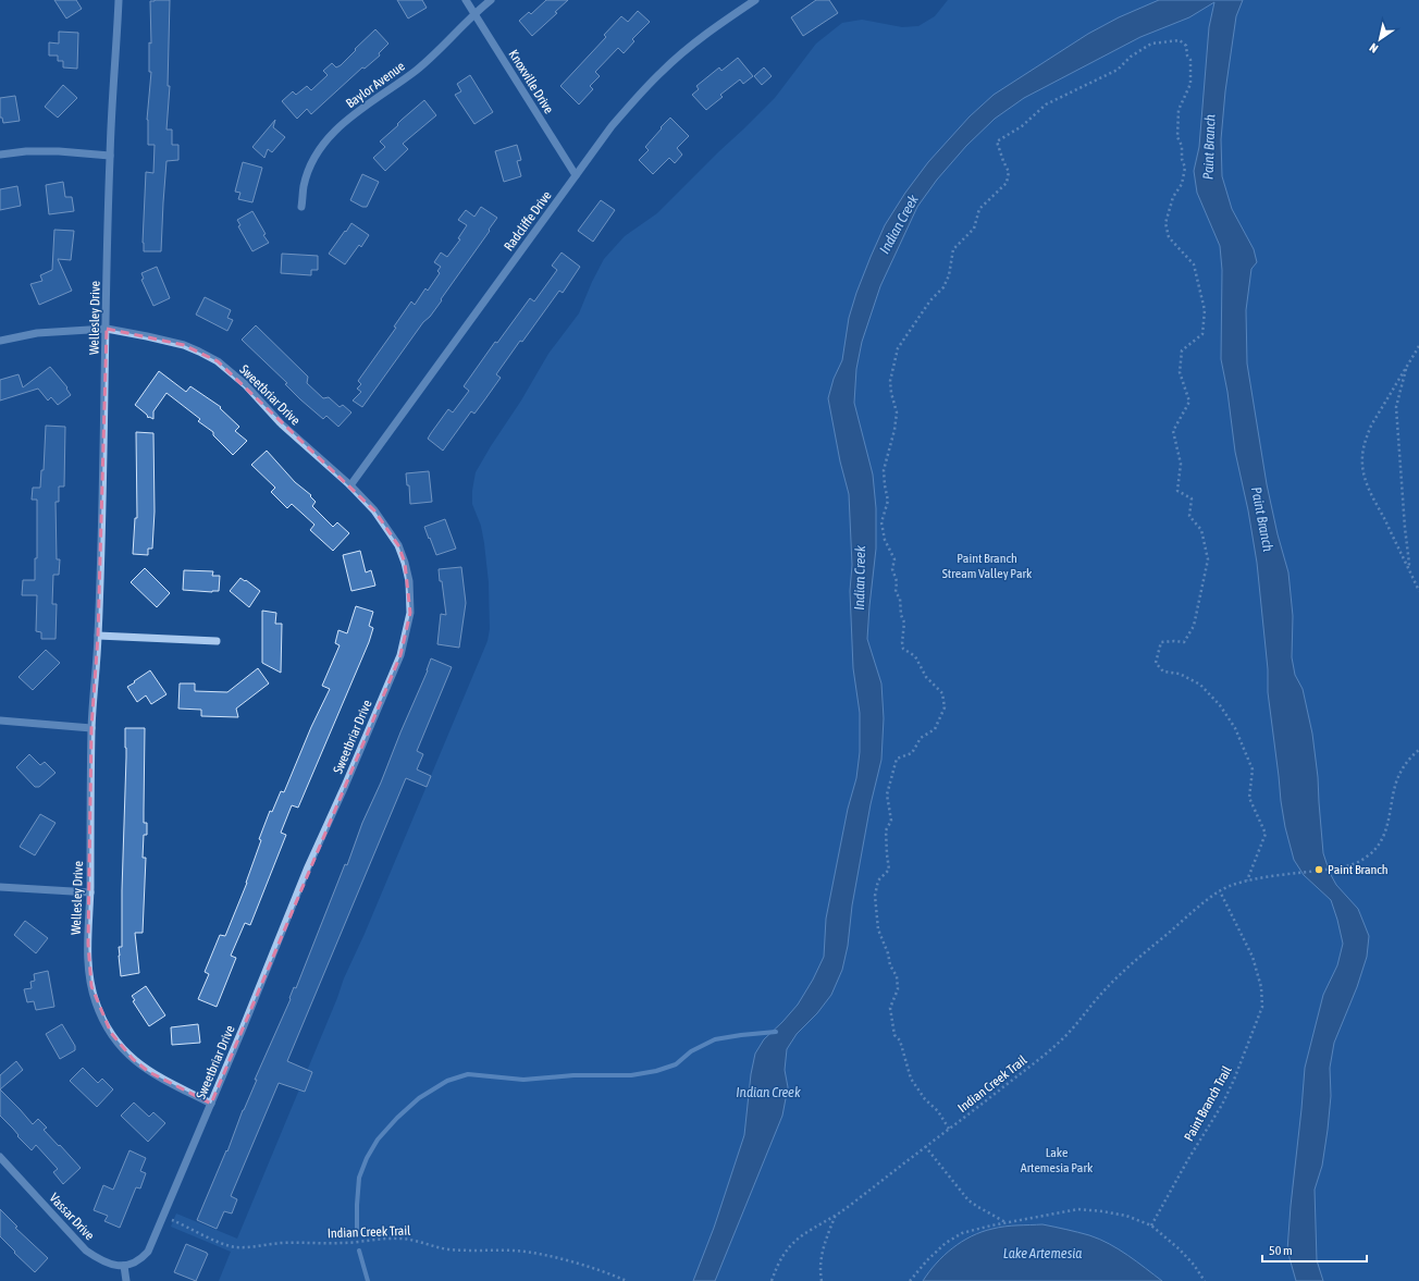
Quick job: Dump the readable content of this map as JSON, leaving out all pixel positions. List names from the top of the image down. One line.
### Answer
{"streets":{"street":["Knoxville Drive","Baylor Avenue","Radcliffe Drive","Wellesley Drive","Sweetbriar Drive","Vassar Drive"],"path":["Indian Creek Trail","Paint Branch Trail"]},"crossings":[["Knoxville Drive","Baylor Avenue"],["Knoxville Drive","Radcliffe Drive"],["Radcliffe Drive","Sweetbriar Drive"],["Wellesley Drive","Sweetbriar Drive"],["Sweetbriar Drive","Indian Creek Trail"],["Sweetbriar Drive","Vassar Drive"],["Indian Creek Trail","Paint Branch Trail"]],"water":["Paint Branch","Indian Creek","Lake Artemesia"],"parks":["Paint Branch Stream Valley Park","Lake Artemesia Park"],"places":["Paint Branch"],"scale_bar":"50 m","north":"bottom left"}
